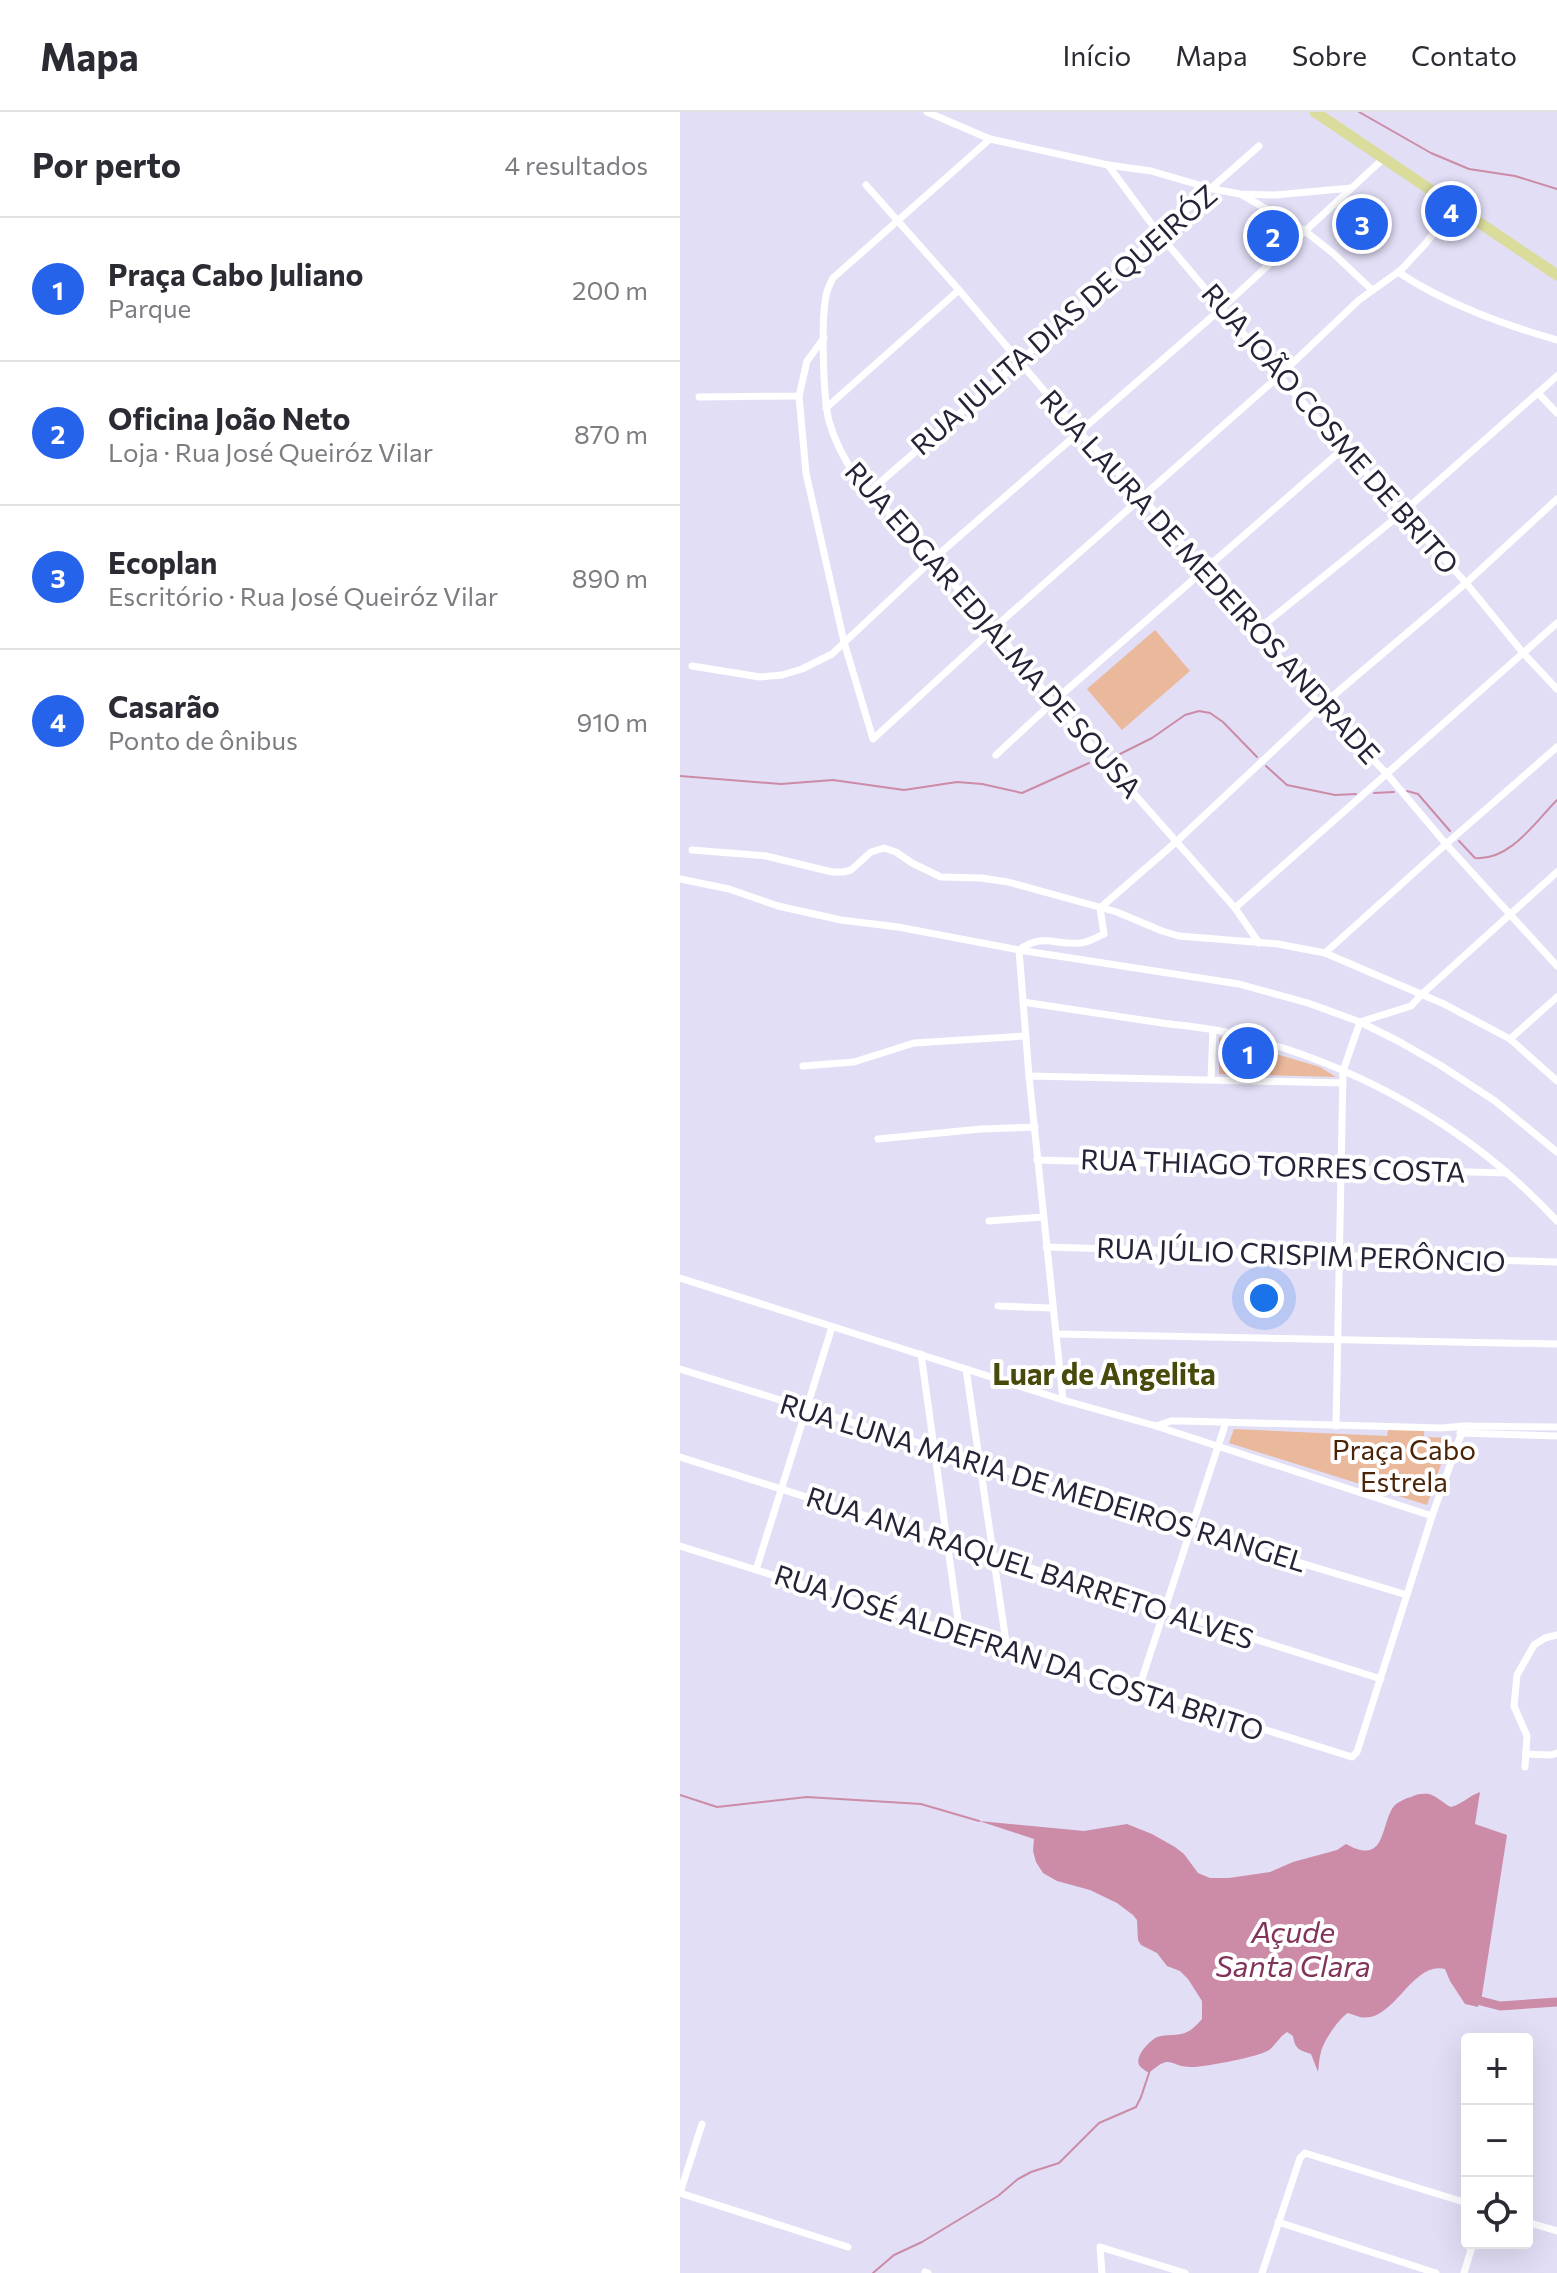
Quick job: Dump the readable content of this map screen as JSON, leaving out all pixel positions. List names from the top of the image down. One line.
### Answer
{"streets":{"street":["RUA JULITA DIAS DE QUEIRÓZ","RUA JOÃO COSME DE BRITO","RUA LAURA DE MEDEIROS ANDRADE","RUA EDGAR EDJALMA DE SOUSA","RUA THIAGO TORRES COSTA","RUA JÚLIO CRISPIM PERÔNCIO","RUA LUNA MARIA DE MEDEIROS RANGEL","RUA ANA RAQUEL BARRETO ALVES","RUA JOSÉ ALDEFRAN DA COSTA BRITO"]},"crossings":[["RUA JULITA DIAS DE QUEIRÓZ","RUA JOÃO COSME DE BRITO"],["RUA JULITA DIAS DE QUEIRÓZ","RUA LAURA DE MEDEIROS ANDRADE"],["RUA JULITA DIAS DE QUEIRÓZ","RUA EDGAR EDJALMA DE SOUSA"],["RUA LAURA DE MEDEIROS ANDRADE","RUA EDGAR EDJALMA DE SOUSA"],["RUA ANA RAQUEL BARRETO ALVES","RUA JOSÉ ALDEFRAN DA COSTA BRITO"]],"districts":["Luar de Angelita"],"water":["Açude Santa Clara"],"parks":["Praça Cabo Estrela"],"page":{"header":"Mapa","nav":["Início","Mapa","Sobre","Contato"],"heading":["Por perto","4 resultados"],"pins":["4","3","2","1"],"list":[{"mark":"1","name":"Praça Cabo Juliano","note":"Parque","value":"200 m"},{"mark":"2","name":"Oficina João Neto","note":"Loja · Rua José Queiróz Vilar","value":"870 m"},{"mark":"3","name":"Ecoplan","note":"Escritório · Rua José Queiróz Vilar","value":"890 m"},{"mark":"4","name":"Casarão","note":"Ponto de ônibus","value":"910 m"}],"map_buttons":["+","−"]}}
